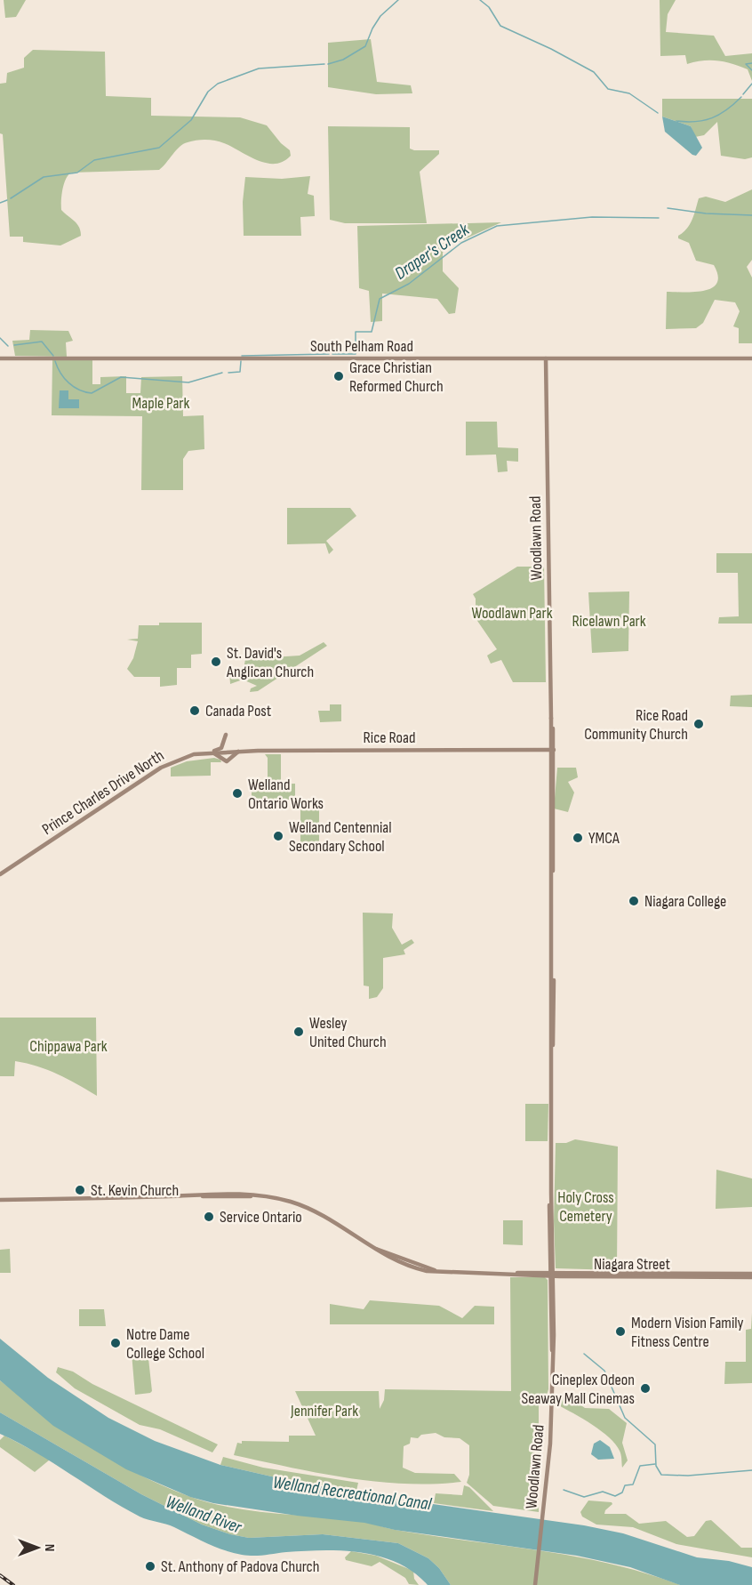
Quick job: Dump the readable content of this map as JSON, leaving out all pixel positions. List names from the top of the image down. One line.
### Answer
{"streets":{"main road":["South Pelham Road","Woodlawn Road","Rice Road","Prince Charles Drive North","Niagara Street"]},"crossings":[["South Pelham Road","Woodlawn Road"],["Woodlawn Road","Rice Road"],["Woodlawn Road","Niagara Street"],["Rice Road","Prince Charles Drive North"]],"water":["Draper's Creek","Welland Recreational Canal","Welland River"],"parks":["Maple Park","Woodlawn Park","Ricelawn Park","Chippawa Park","Holy Cross Cemetery","Jennifer Park"],"places":["Grace Christian Reformed Church","St. David's Anglican Church","Canada Post","Rice Road Community Church","Welland Ontario Works","Welland Centennial Secondary School","YMCA","Niagara College","Wesley United Church","St. Kevin Church","Service Ontario","Modern Vision Family Fitness Centre","Notre Dame College School","Cineplex Odeon Seaway Mall Cinemas","St. Anthony of Padova Church"],"north":"right"}
